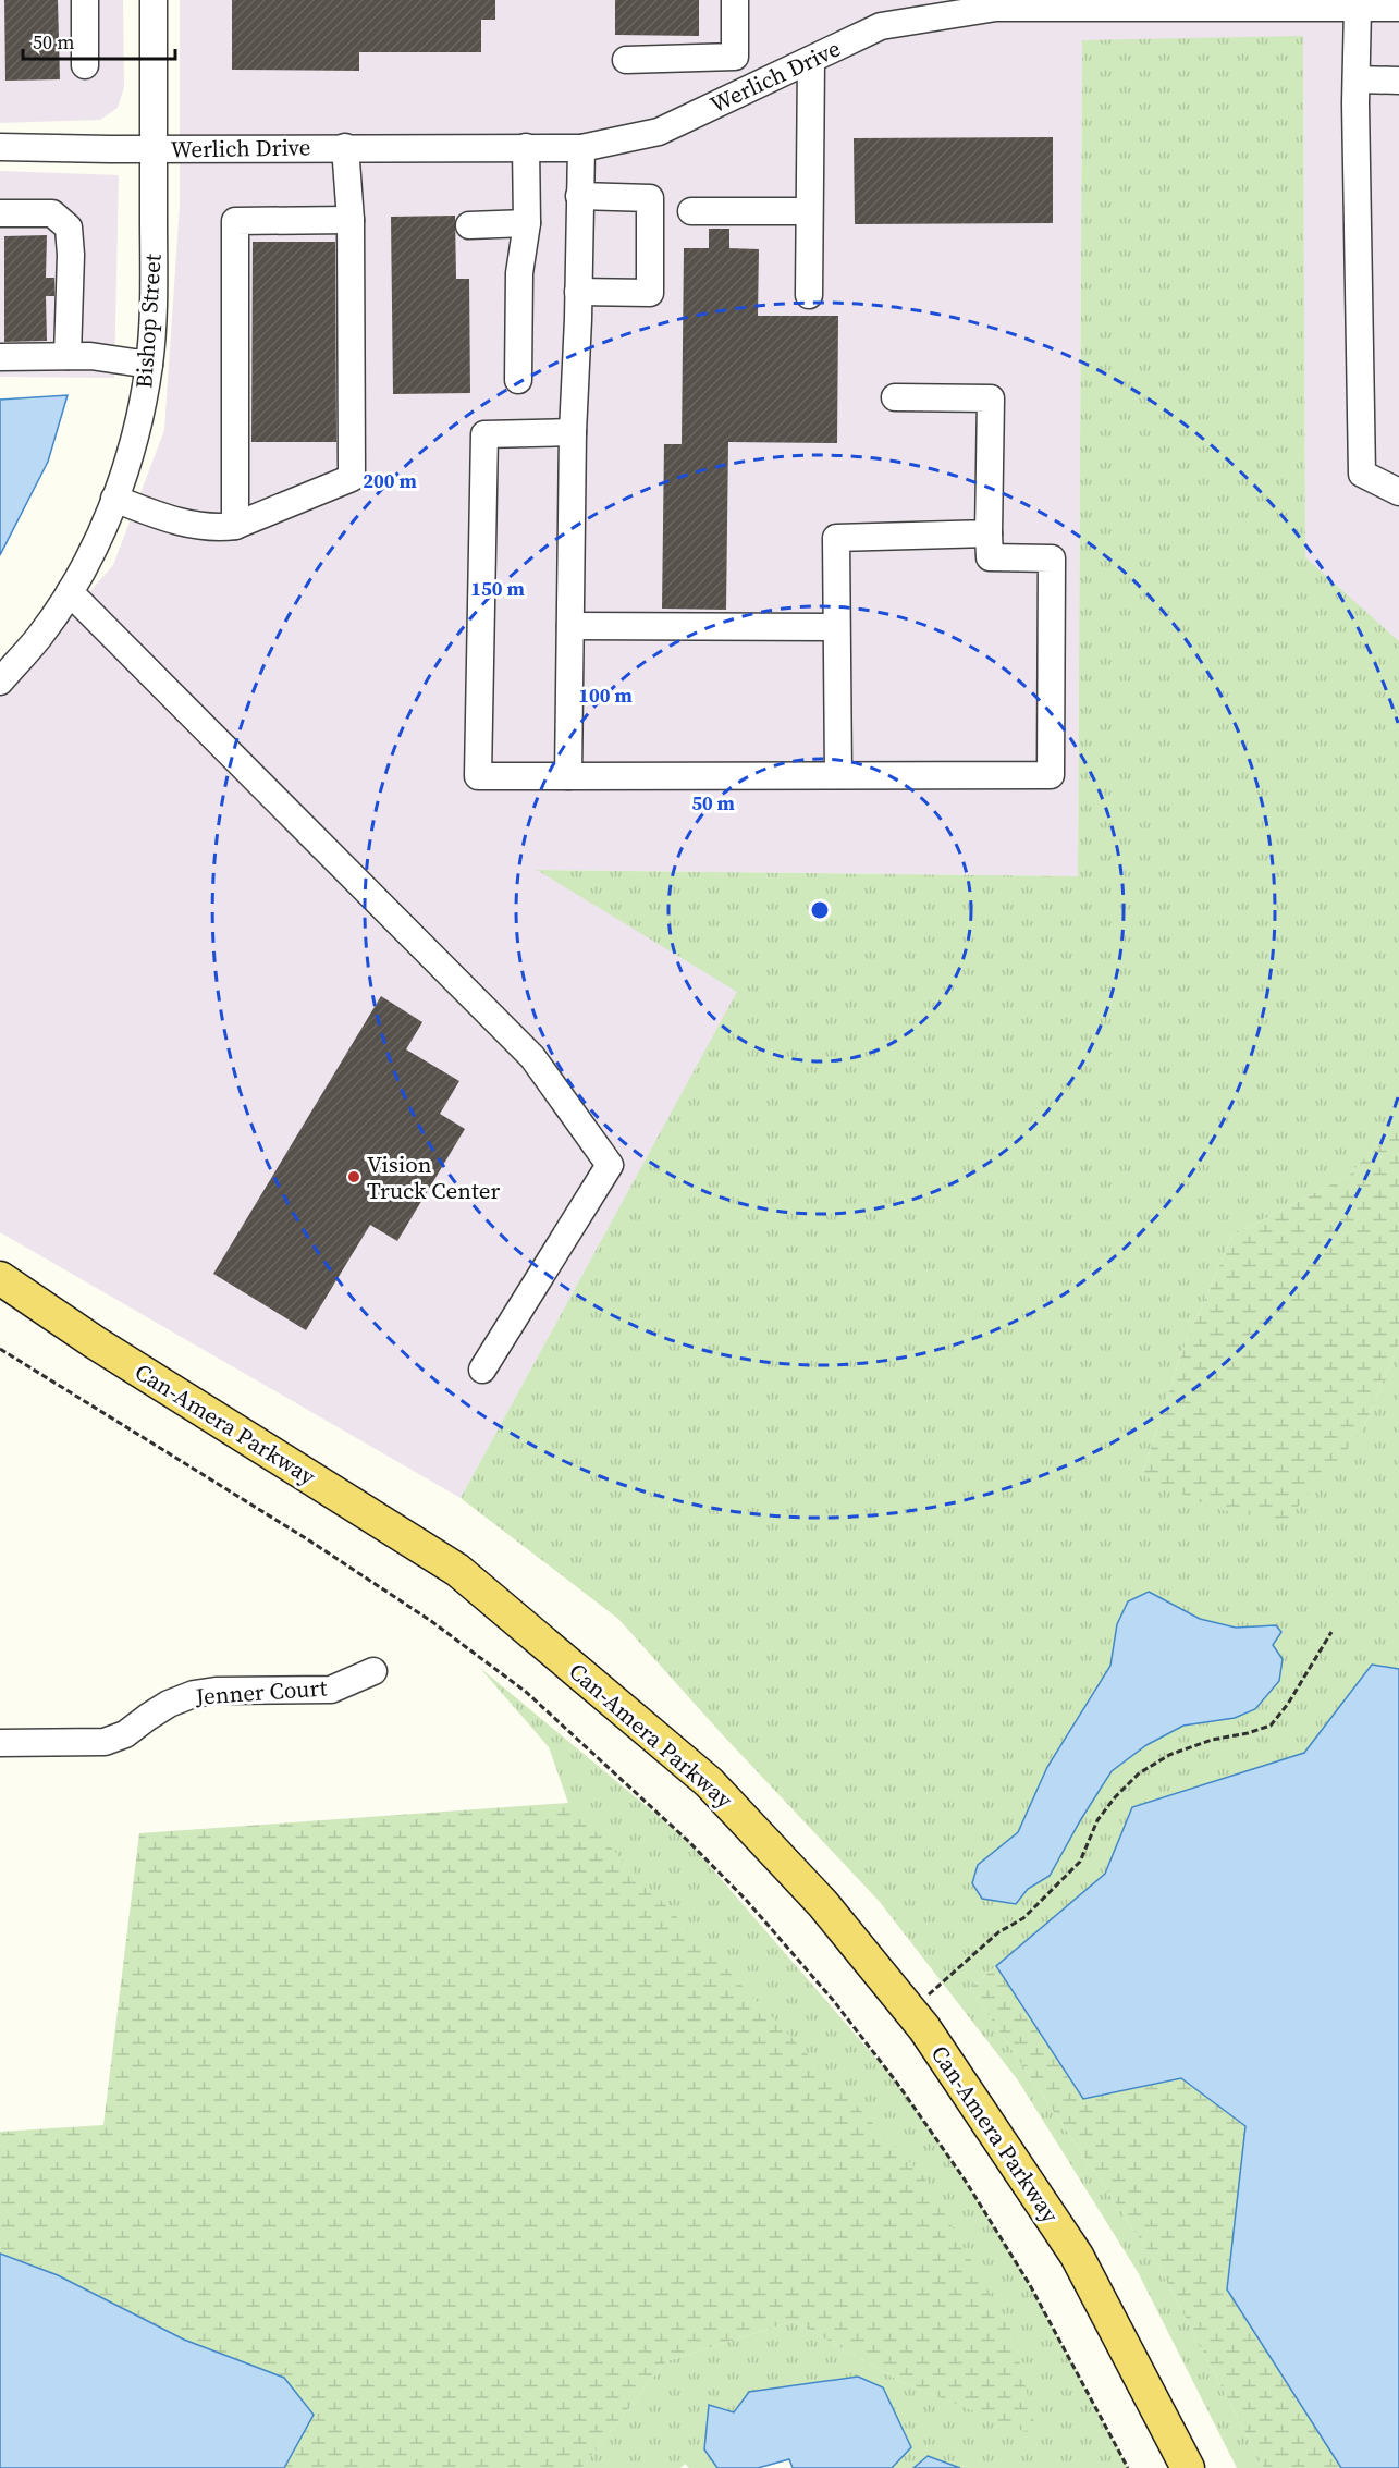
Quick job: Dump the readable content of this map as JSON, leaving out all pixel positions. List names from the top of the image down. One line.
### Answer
{"streets":{"main road":["Can-Amera Parkway"],"street":["Werlich Drive","Bishop Street","Jenner Court"]},"crossings":[["Werlich Drive","Bishop Street"]],"places":["Vision Truck Center"],"scale_bar":"50 m","rings":["200 m","150 m","100 m","50 m"]}
